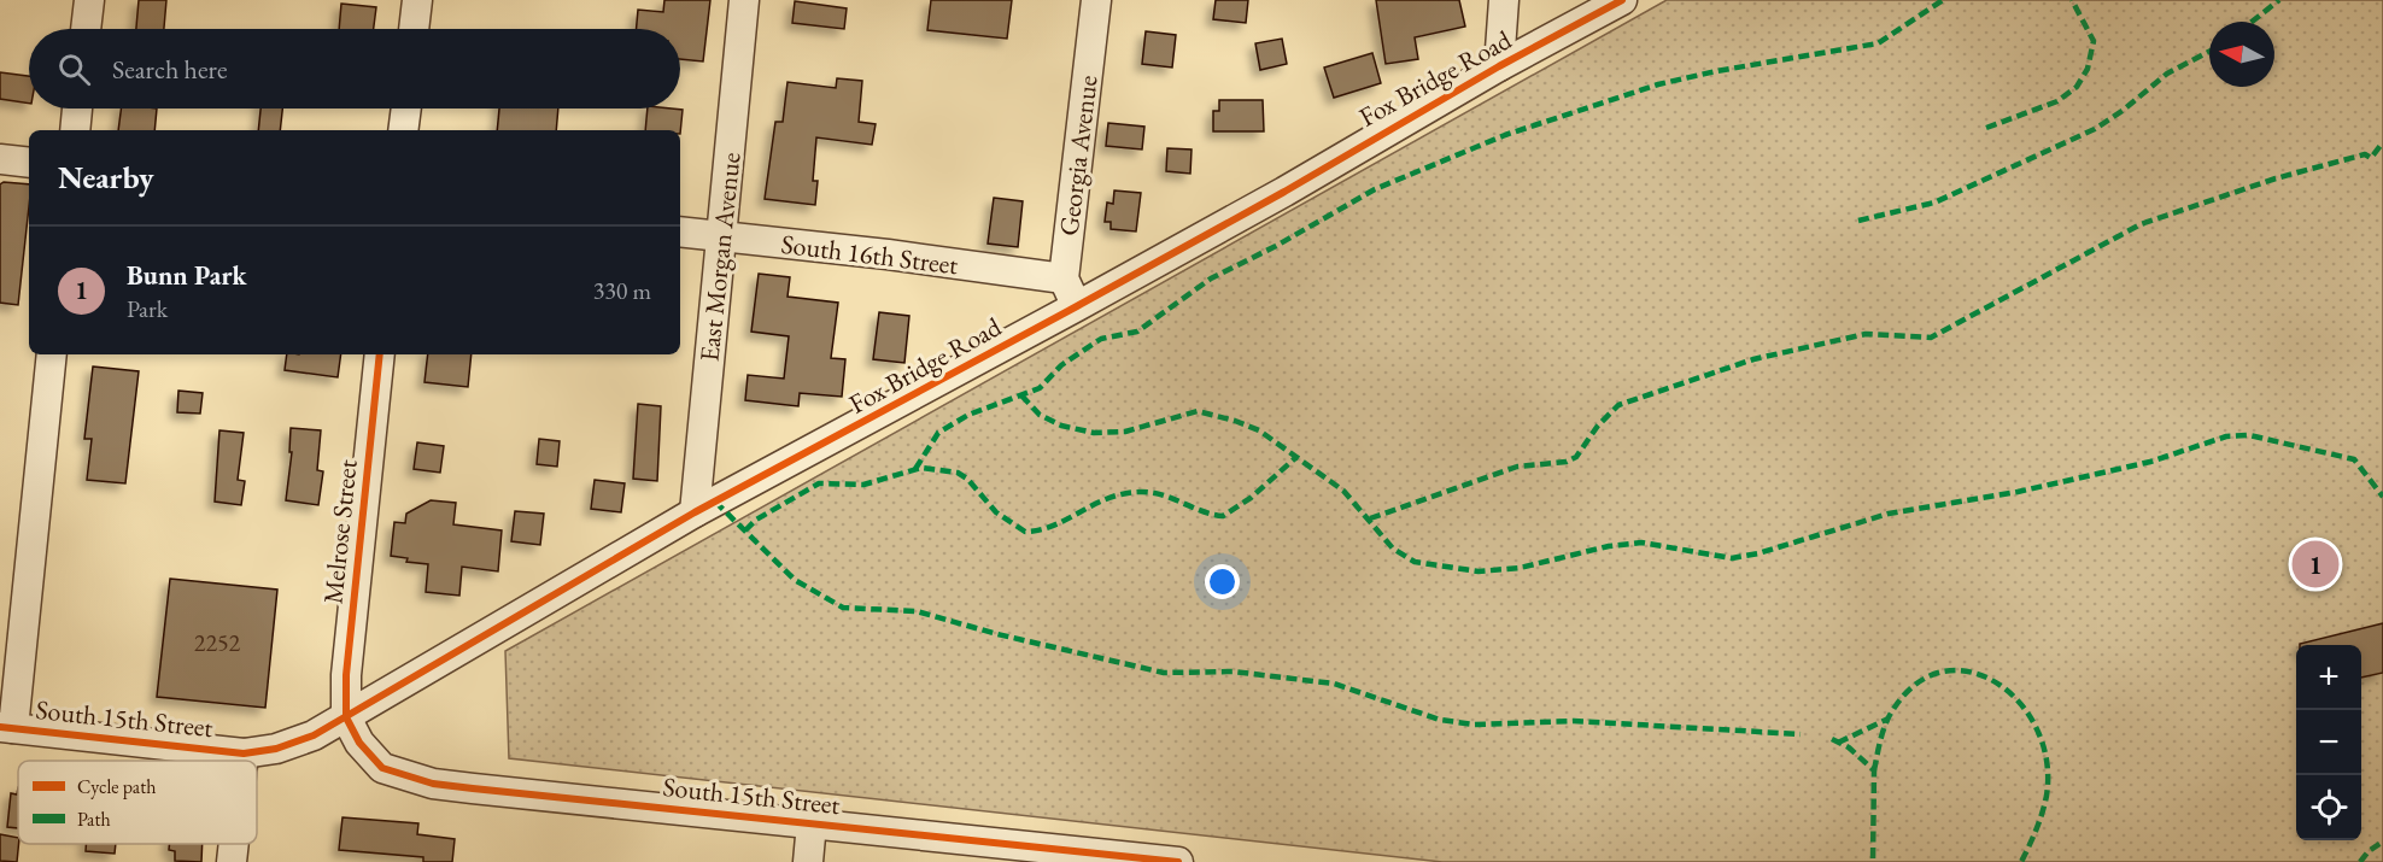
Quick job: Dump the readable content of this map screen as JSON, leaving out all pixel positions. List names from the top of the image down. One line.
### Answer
{"streets":{"street":["Fox Bridge Road","Georgia Avenue","South 16th Street","East Morgan Avenue","Melrose Street","South 15th Street"]},"crossings":[["Fox Bridge Road","East Morgan Avenue"],["Fox Bridge Road","Melrose Street"],["Fox Bridge Road","South 15th Street"],["Georgia Avenue","South 16th Street"],["South 16th Street","East Morgan Avenue"],["Melrose Street","South 15th Street"]],"house_numbers":["2252"],"legend":["Cycle path","Path"],"north":"left","page":{"search":"Search here","heading":"Nearby","list":[{"mark":"1","name":"Bunn Park","note":"Park","value":"330 m"}],"pins":"1","map_buttons":["+","−"]}}
